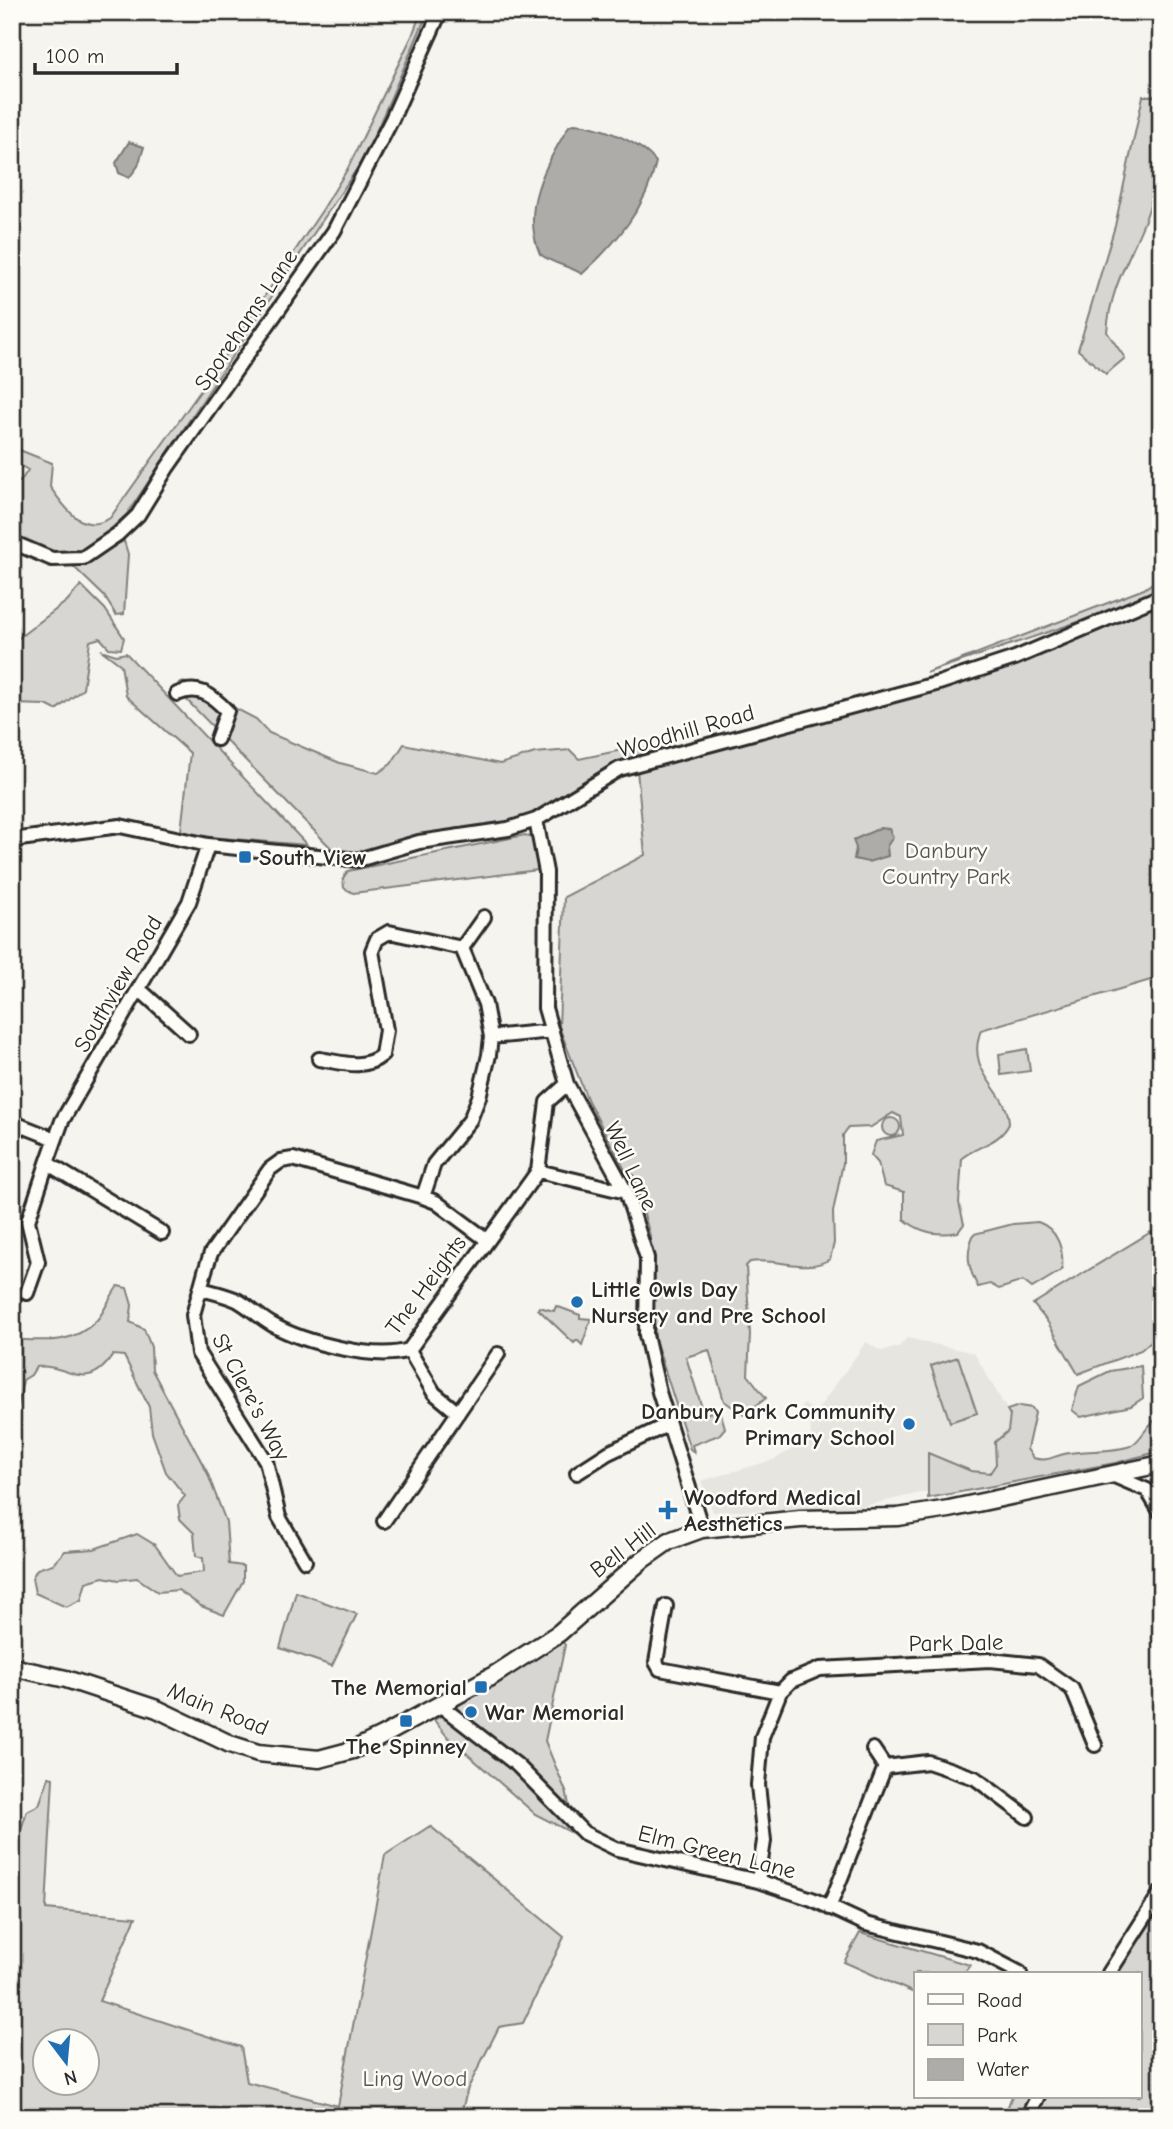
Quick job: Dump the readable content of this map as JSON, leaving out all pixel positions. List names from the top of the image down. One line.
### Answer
{"streets":{"main road":["Bell Hill","Main Road"],"street":["Sporehams Lane","Woodhill Road","Southview Road","Well Lane","The Heights","St Clere's Way","Park Dale","Elm Green Lane"]},"crossings":[["Woodhill Road","Southview Road"],["Woodhill Road","Well Lane"],["Well Lane","The Heights"],["Well Lane","Bell Hill"],["The Heights","St Clere's Way"],["Bell Hill","Main Road"],["Bell Hill","Elm Green Lane"],["Main Road","Elm Green Lane"]],"parks":["Danbury Country Park","Ling Wood"],"places":{"transit":["South View","The Memorial","The Spinney"],"other":["Little Owls Day Nursery and Pre School","Danbury Park Community Primary School","War Memorial"],"health":["Woodford Medical Aesthetics"]},"legend":["Road","Park","Water"],"scale_bar":"100 m","north":"bottom"}
